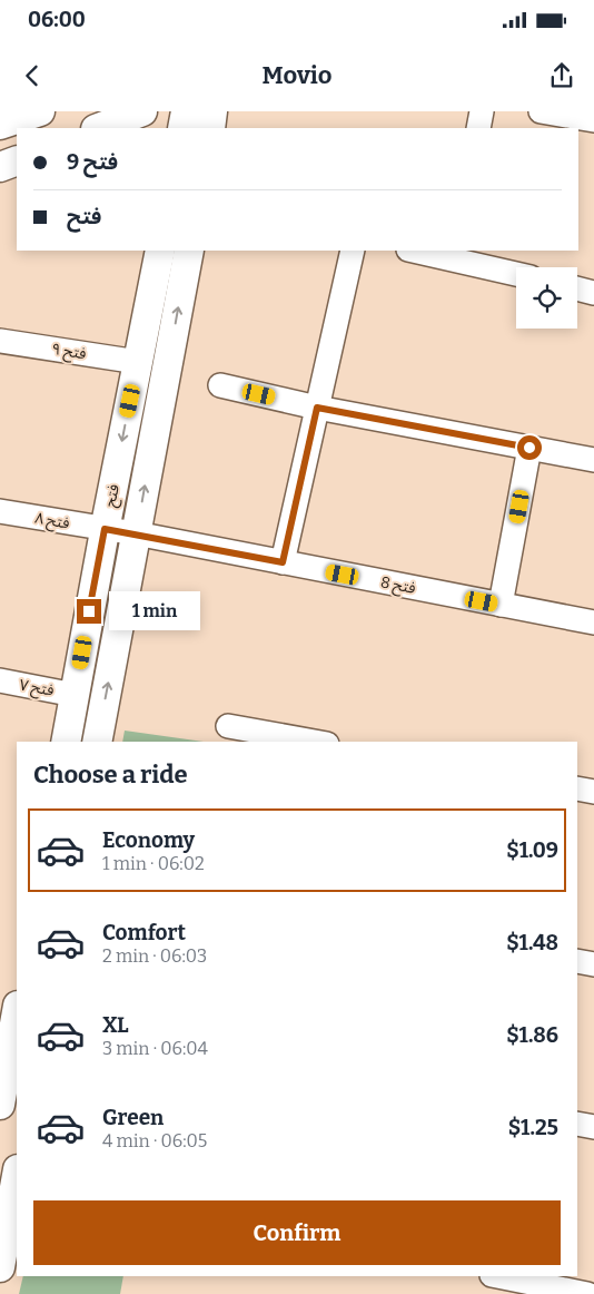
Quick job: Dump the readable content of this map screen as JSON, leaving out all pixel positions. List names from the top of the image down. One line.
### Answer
{"streets":{"street":["فتح ۹","فتح","فتح ۸","فتح 8","فتح ۷"]},"crossings":[["فتح ۹","فتح"],["فتح","فتح ۸"],["فتح","فتح 8"],["فتح","فتح ۷"],["فتح ۸","فتح 8"]],"page":{"status":"06:00","header":"Movio","banner":["فتح 9","فتح"],"bubble":"1 min","heading":"Choose a ride","list":[{"name":"Economy","note":"1 min · 06:02","value":"$1.09"},{"name":"Comfort","note":"2 min · 06:03","value":"$1.48"},{"name":"XL","note":"3 min · 06:04","value":"$1.86"},{"name":"Green","note":"4 min · 06:05","value":"$1.25"}],"buttons":"Confirm"}}
